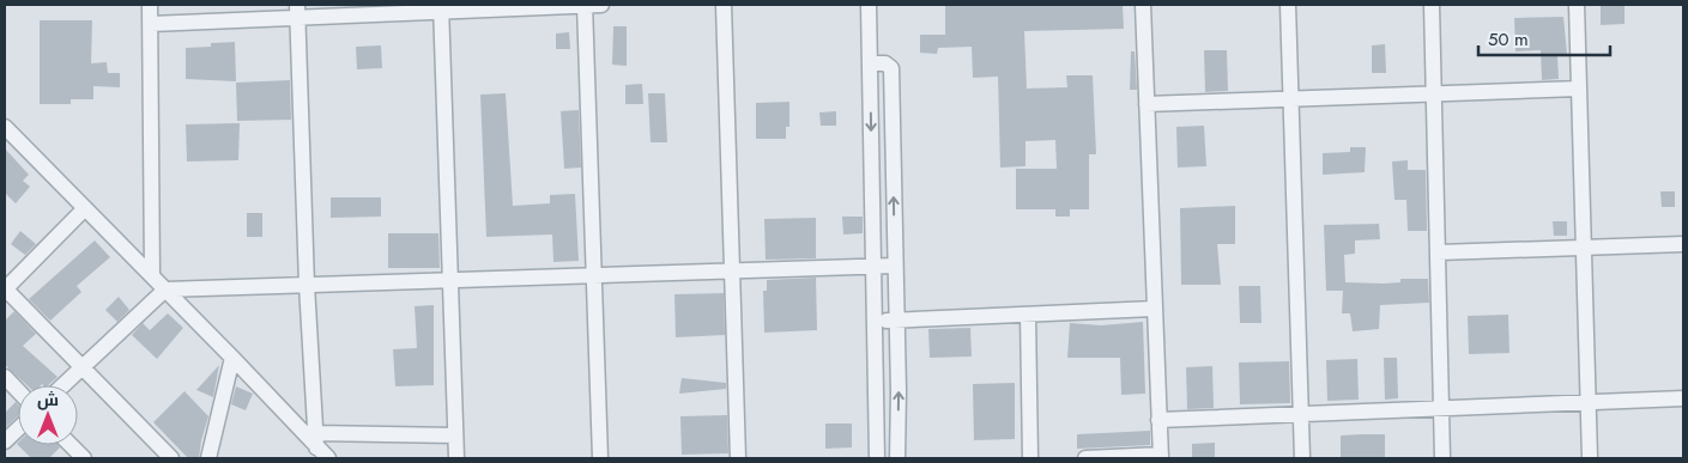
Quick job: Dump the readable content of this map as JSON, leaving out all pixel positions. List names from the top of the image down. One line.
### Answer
{"scale_bar":"50 m","north":"top"}
